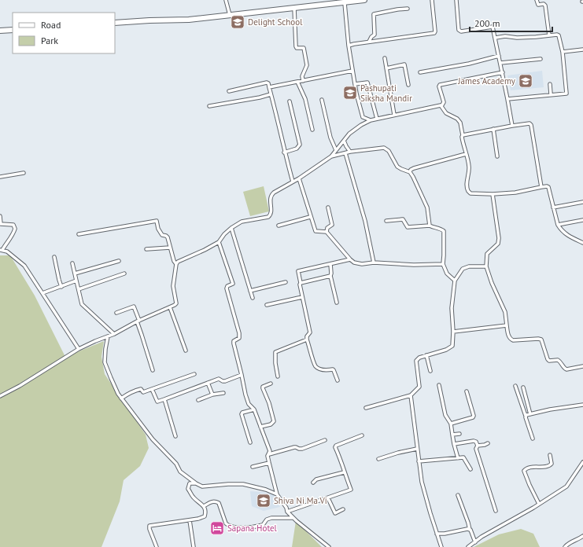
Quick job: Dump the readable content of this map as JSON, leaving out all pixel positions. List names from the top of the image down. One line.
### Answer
{"places":{"school or university":["Delight School","James Academy","Pashupati Siksha Mandir","Shiva Ni Ma Vi"],"hotel":["Sapana Hotel"]},"legend":["Road","Park"],"scale_bar":"200 m"}
